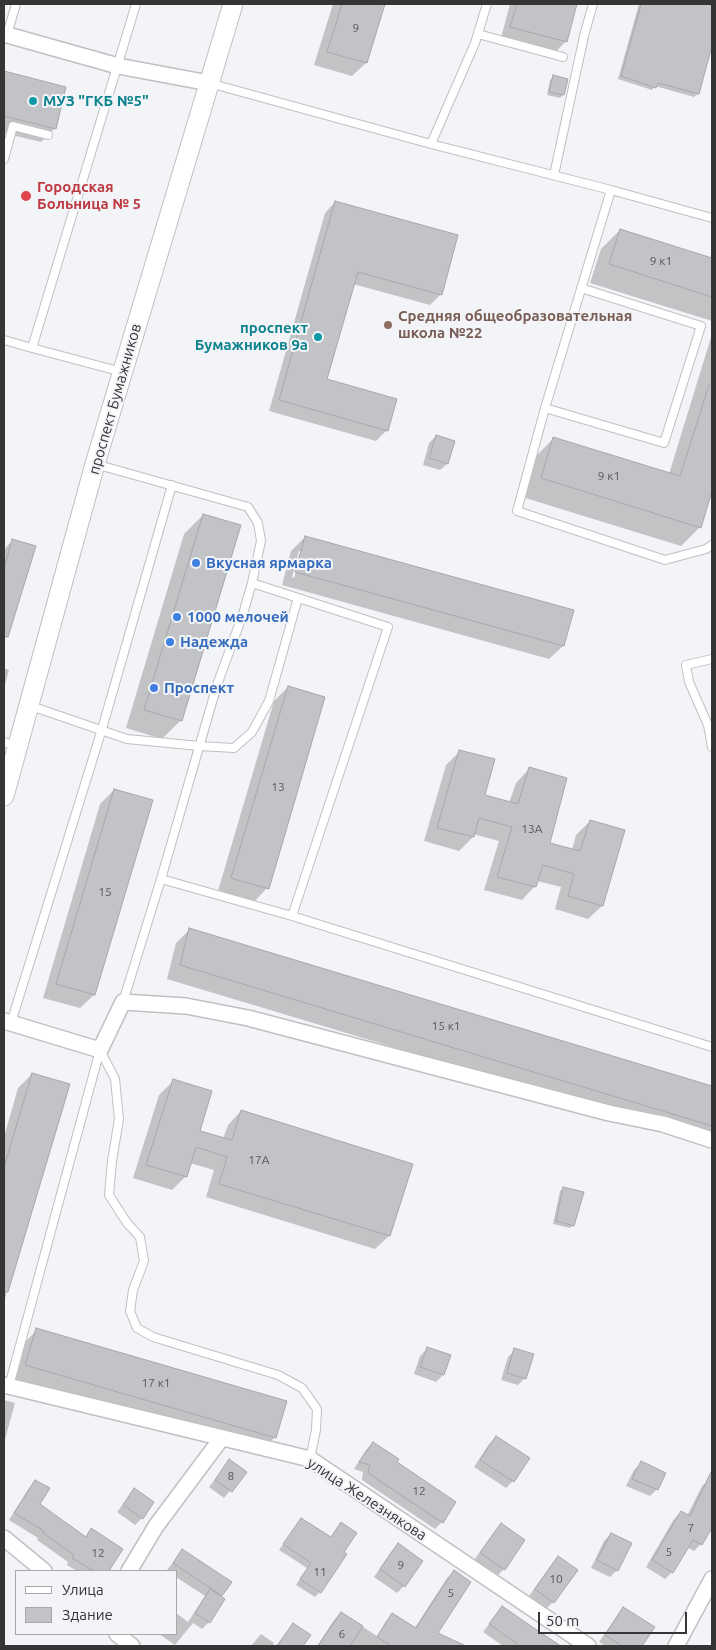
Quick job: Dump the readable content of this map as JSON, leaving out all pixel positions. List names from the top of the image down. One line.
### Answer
{"streets":{"street":["проспект Бумажников","улица Железнякова"]},"places":["МУЗ \"ГКБ №5\"","Городская Больница № 5","Средняя общеобразовательная школа №22","проспект Бумажников 9а","Вкусная ярмарка","1000 мелочей","Надежда","Проспект"],"house_numbers":["9","9 к1","9 к1","13","13А","15","15 к1","17А","17 к1","8","12","7","5","12","9","11","10","5","6"],"legend":["Улица","Здание"],"scale_bar":"50 m"}
